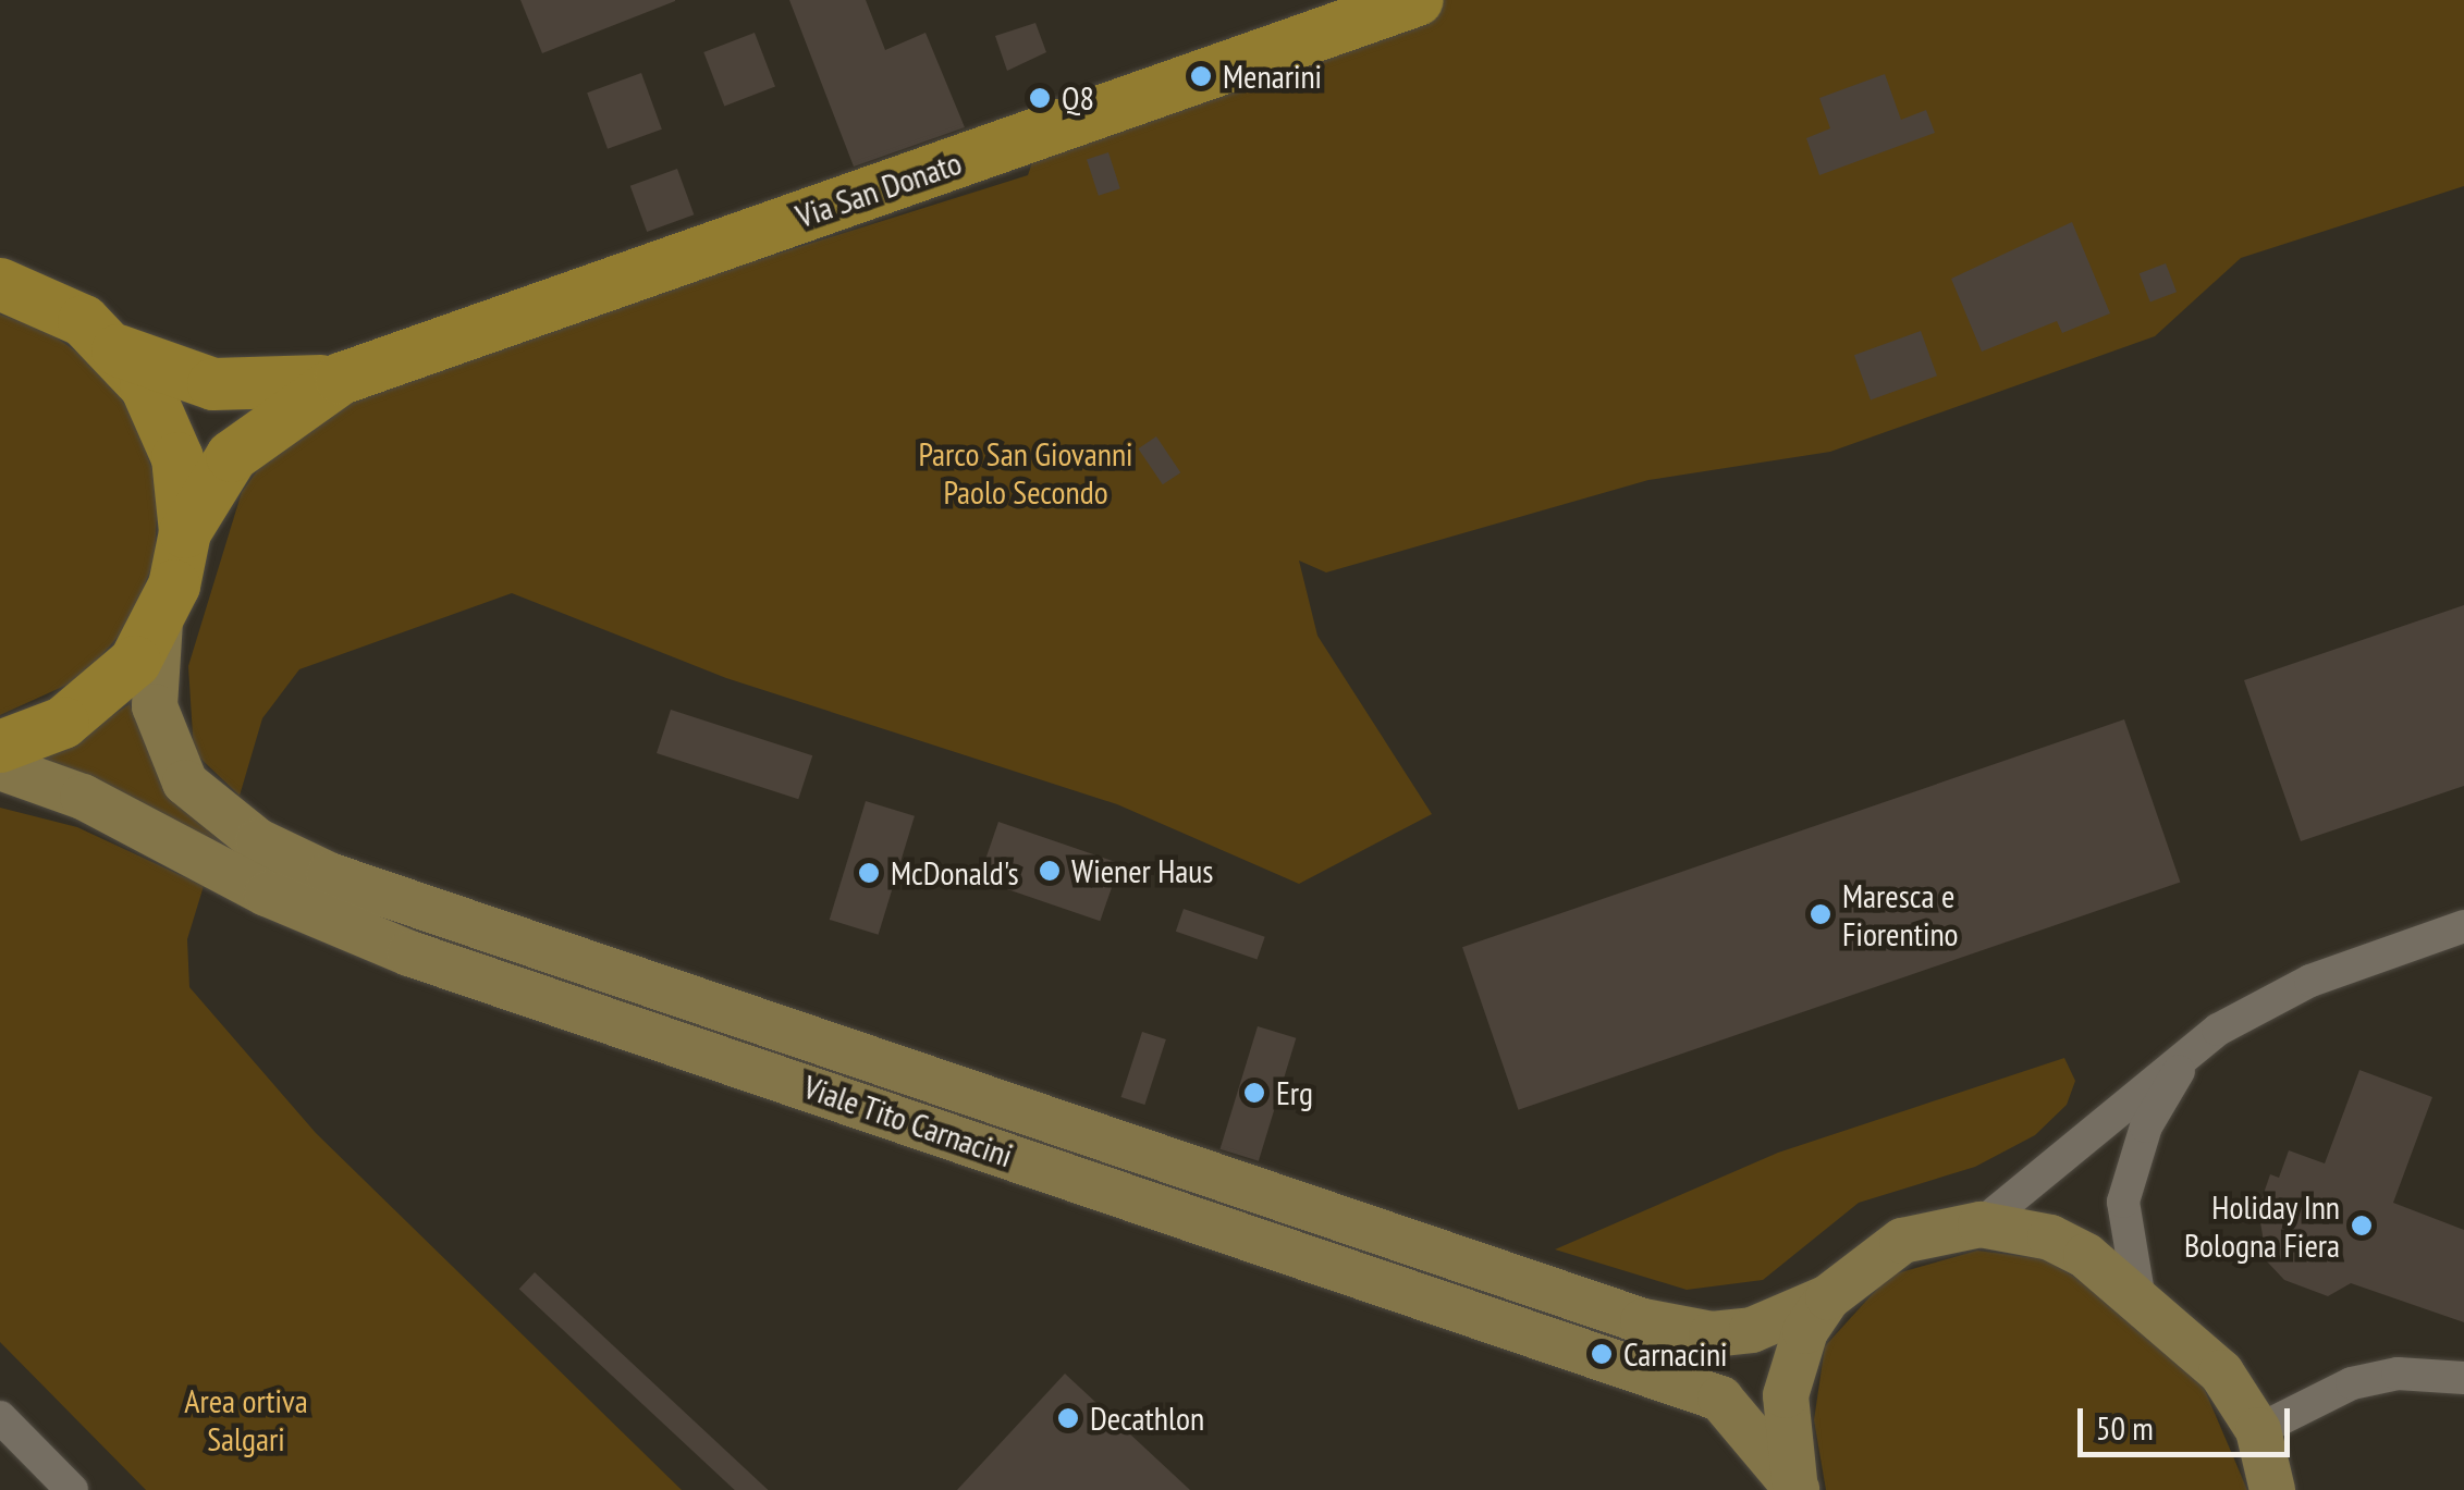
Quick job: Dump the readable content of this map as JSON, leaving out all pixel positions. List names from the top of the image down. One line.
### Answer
{"streets":{"main road":["Via San Donato","Viale Tito Carnacini"]},"parks":["Parco San Giovanni Paolo Secondo","Area ortiva Salgari"],"places":["Menarini","Q8","Wiener Haus","McDonald's","Maresca e Fiorentino","Erg","Holiday Inn Bologna Fiera","Carnacini","Decathlon"],"scale_bar":"50 m"}
